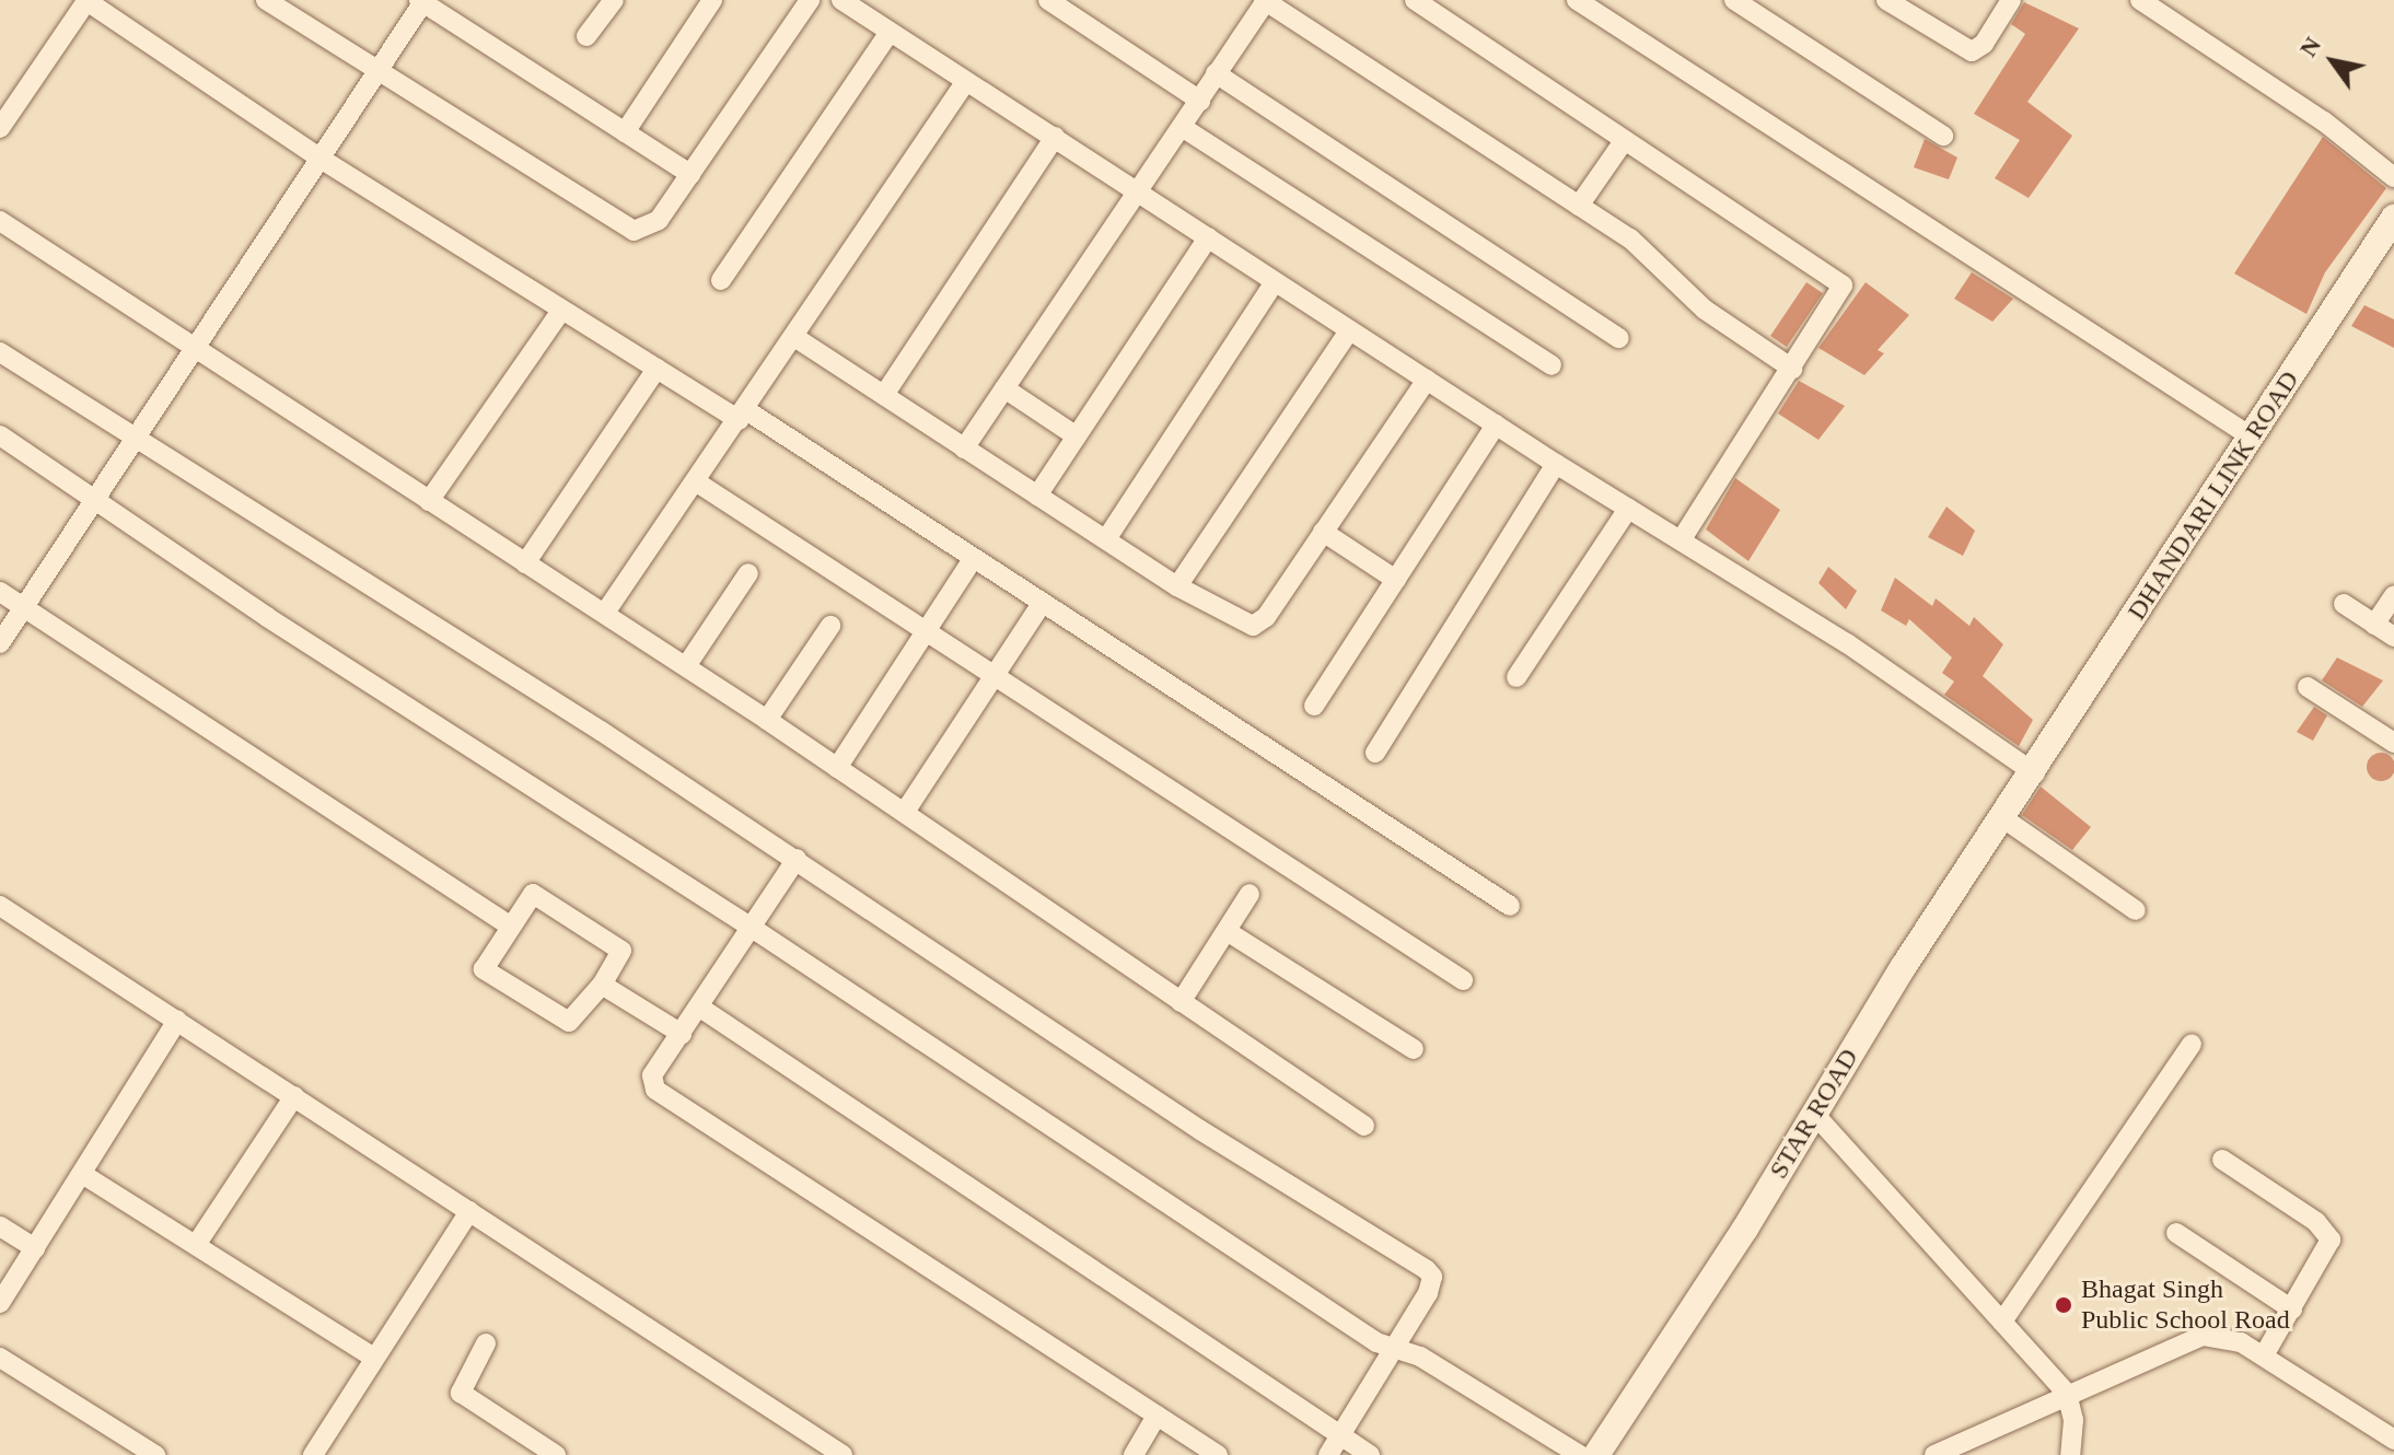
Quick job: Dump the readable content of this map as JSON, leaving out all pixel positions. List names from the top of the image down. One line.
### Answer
{"streets":{"street":["DHANDARI LINK ROAD","STAR ROAD"]},"crossings":[["DHANDARI LINK ROAD","STAR ROAD"]],"places":["Bhagat Singh Public School Road"],"north":"top left"}
